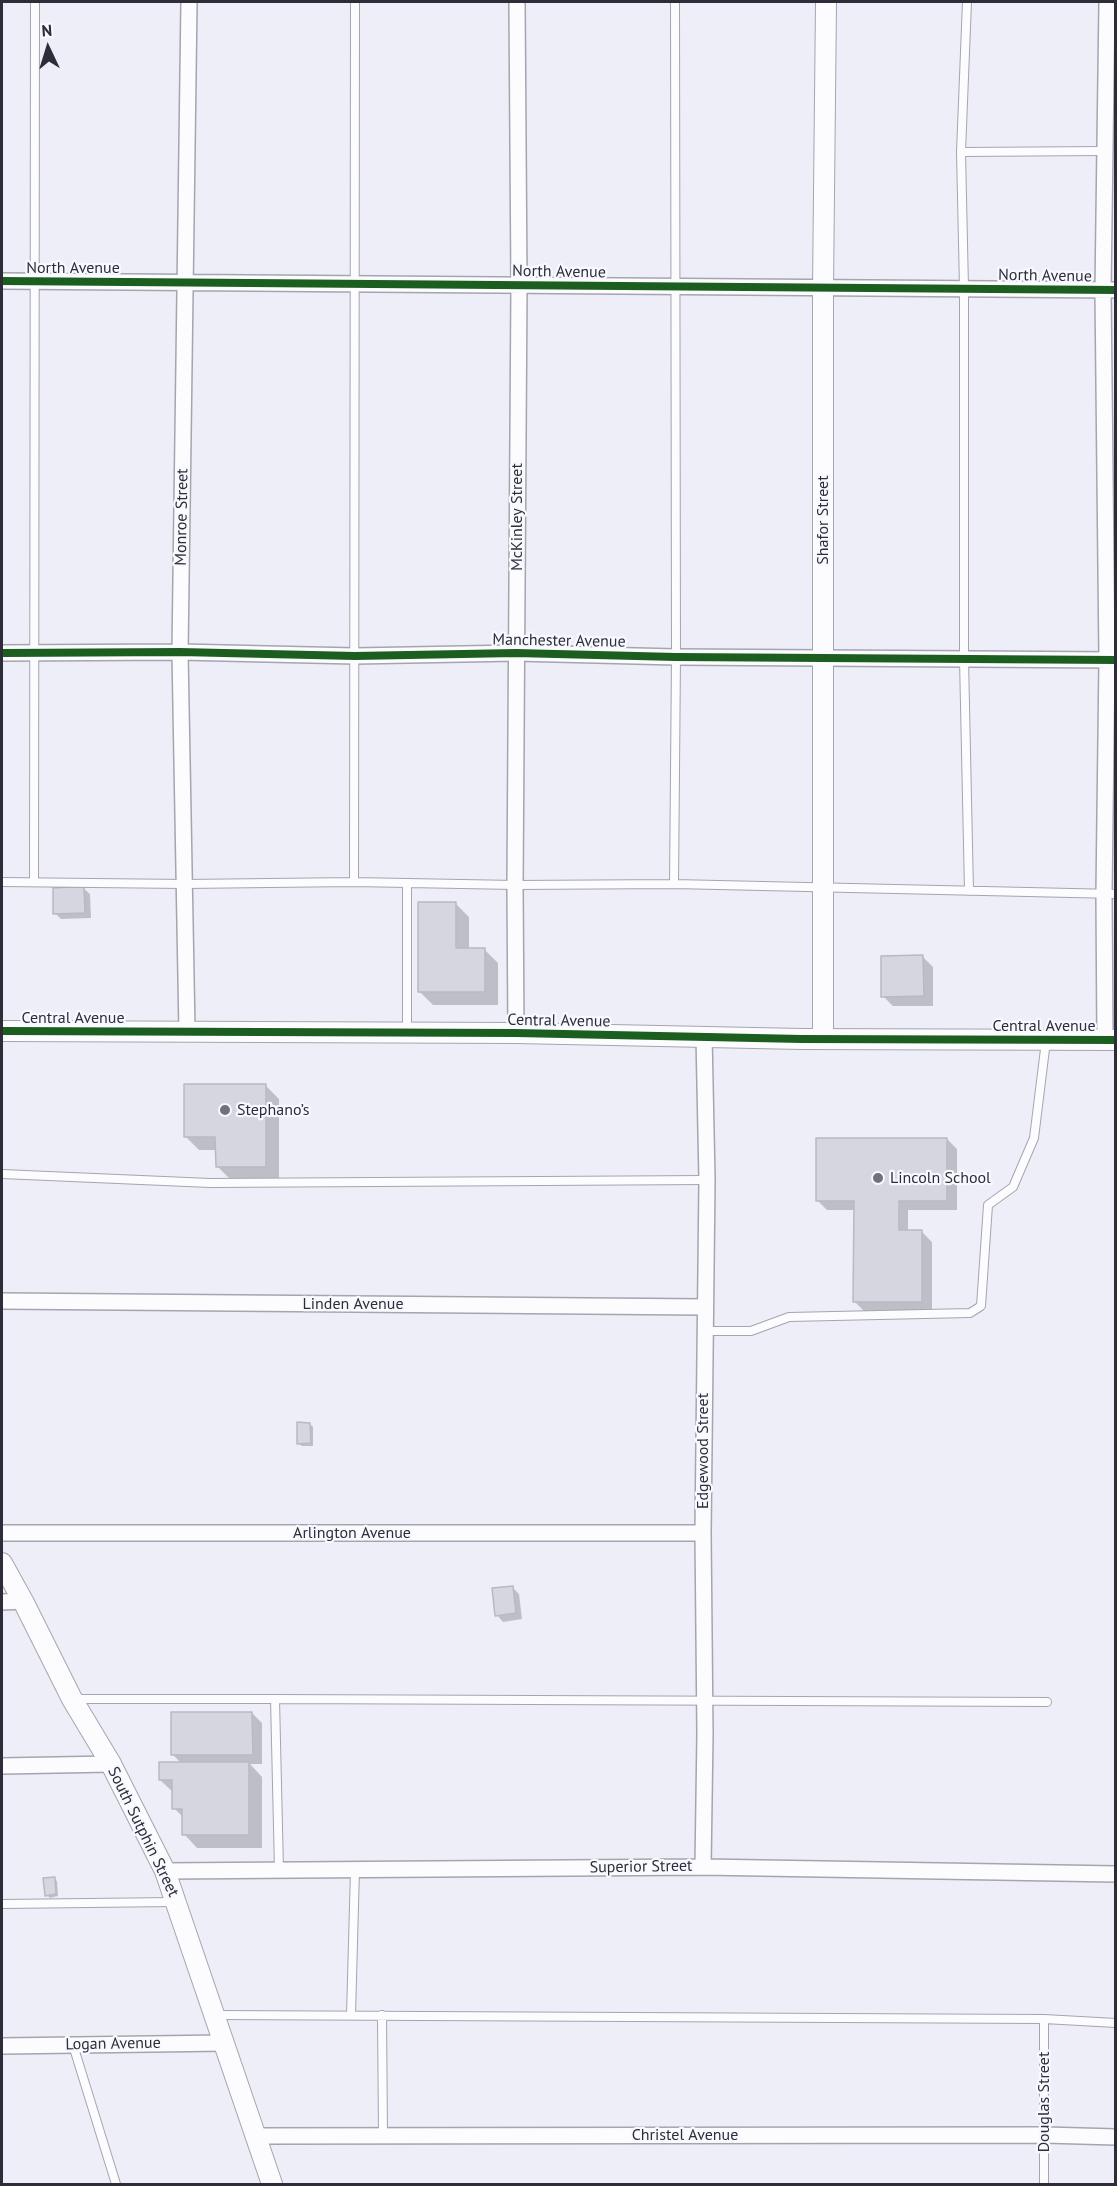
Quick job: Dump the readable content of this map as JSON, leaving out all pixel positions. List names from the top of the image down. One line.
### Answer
{"streets":{"street":["North Avenue","Monroe Street","McKinley Street","Shafor Street","Manchester Avenue","Central Avenue","Linden Avenue","Edgewood Street","Arlington Avenue","South Sutphin Street","Superior Street","Logan Avenue","Christel Avenue"],"lane":["Douglas Street"]},"crossings":[["North Avenue","Monroe Street"],["North Avenue","McKinley Street"],["North Avenue","Shafor Street"],["Monroe Street","Manchester Avenue"],["Monroe Street","Central Avenue"],["McKinley Street","Manchester Avenue"],["McKinley Street","Central Avenue"],["Shafor Street","Manchester Avenue"],["Shafor Street","Central Avenue"],["Central Avenue","Edgewood Street"],["Linden Avenue","Edgewood Street"],["Edgewood Street","Arlington Avenue"],["Edgewood Street","Superior Street"],["South Sutphin Street","Superior Street"],["South Sutphin Street","Logan Avenue"],["South Sutphin Street","Christel Avenue"],["Douglas Street","Christel Avenue"]],"places":["Stephano’s","Lincoln School"],"north":"top"}
